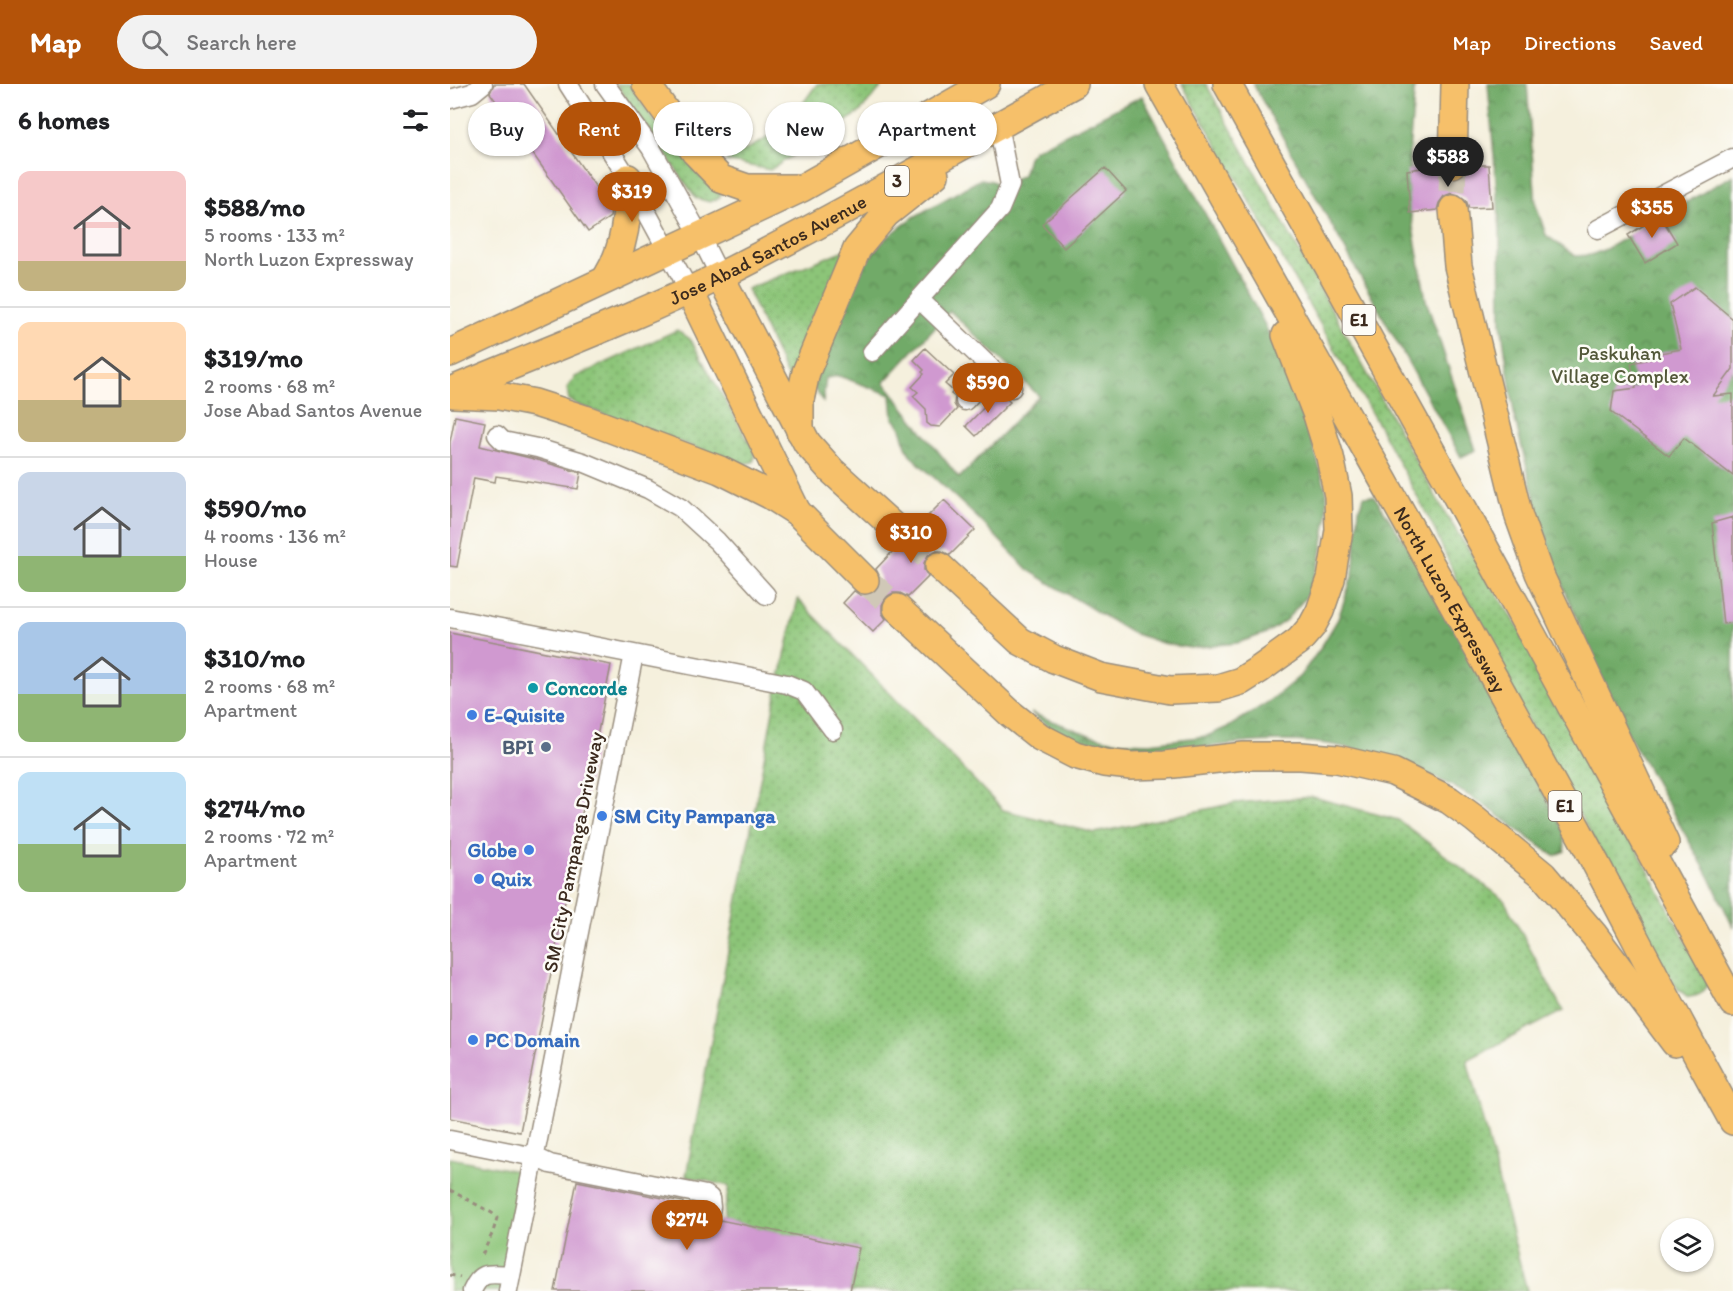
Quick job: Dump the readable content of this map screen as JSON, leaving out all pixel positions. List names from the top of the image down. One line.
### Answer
{"streets":{"highway":["3","Jose Abad Santos Avenue","E1","North Luzon Expressway"],"street":["SM City Pampanga Driveway"]},"parks":["Paskuhan Village Complex"],"places":["Concorde","E-Quisite","BPI","SM City Pampanga","Globe","Quix","PC Domain"],"page":{"header":"Map","search":"Search here","nav":["Map","Directions","Saved"],"heading":"6 homes","chip":["Buy","Rent","Filters","New","Apartment"],"price":["$588","$319","$355","$590","$310","$274"],"list":[{"name":"$588/mo","note":"5 rooms · 133 m² · North Luzon Expressway"},{"name":"$319/mo","note":"2 rooms · 68 m² · Jose Abad Santos Avenue"},{"name":"$590/mo","note":"4 rooms · 136 m² · House"},{"name":"$310/mo","note":"2 rooms · 68 m² · Apartment"},{"name":"$274/mo","note":"2 rooms · 72 m² · Apartment"}]}}
